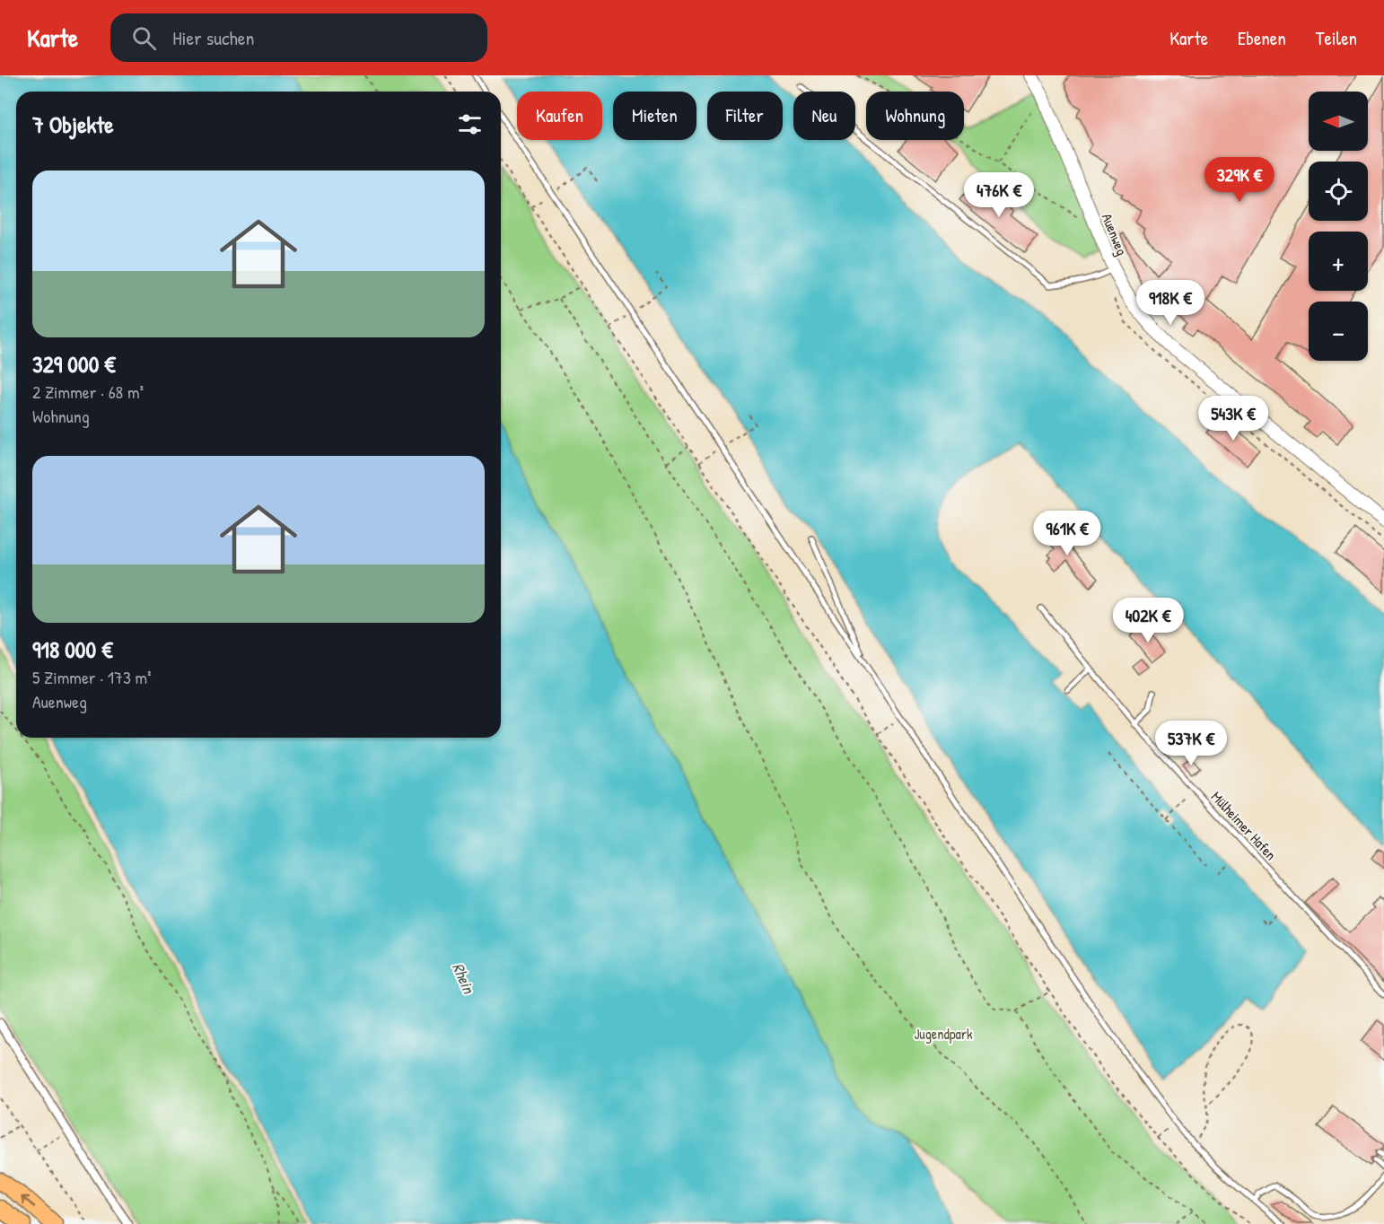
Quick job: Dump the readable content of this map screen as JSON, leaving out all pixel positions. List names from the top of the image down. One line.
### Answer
{"streets":{"street":["Auenweg"],"lane":["Mülheimer Hafen"]},"water":["Rhein"],"parks":["Jugendpark"],"north":"left","page":{"header":"Karte","search":"Hier suchen","nav":["Karte","Ebenen","Teilen"],"map_buttons":["+","−"],"chip":["Kaufen","Mieten","Filter","Neu","Wohnung"],"heading":"7 Objekte","list":[{"name":"329 000 €","note":"2 Zimmer · 68 m² · Wohnung"},{"name":"918 000 €","note":"5 Zimmer · 173 m² · Auenweg"}],"price":["329K €","476K €","918K €","543K €","961K €","402K €","537K €"]}}
